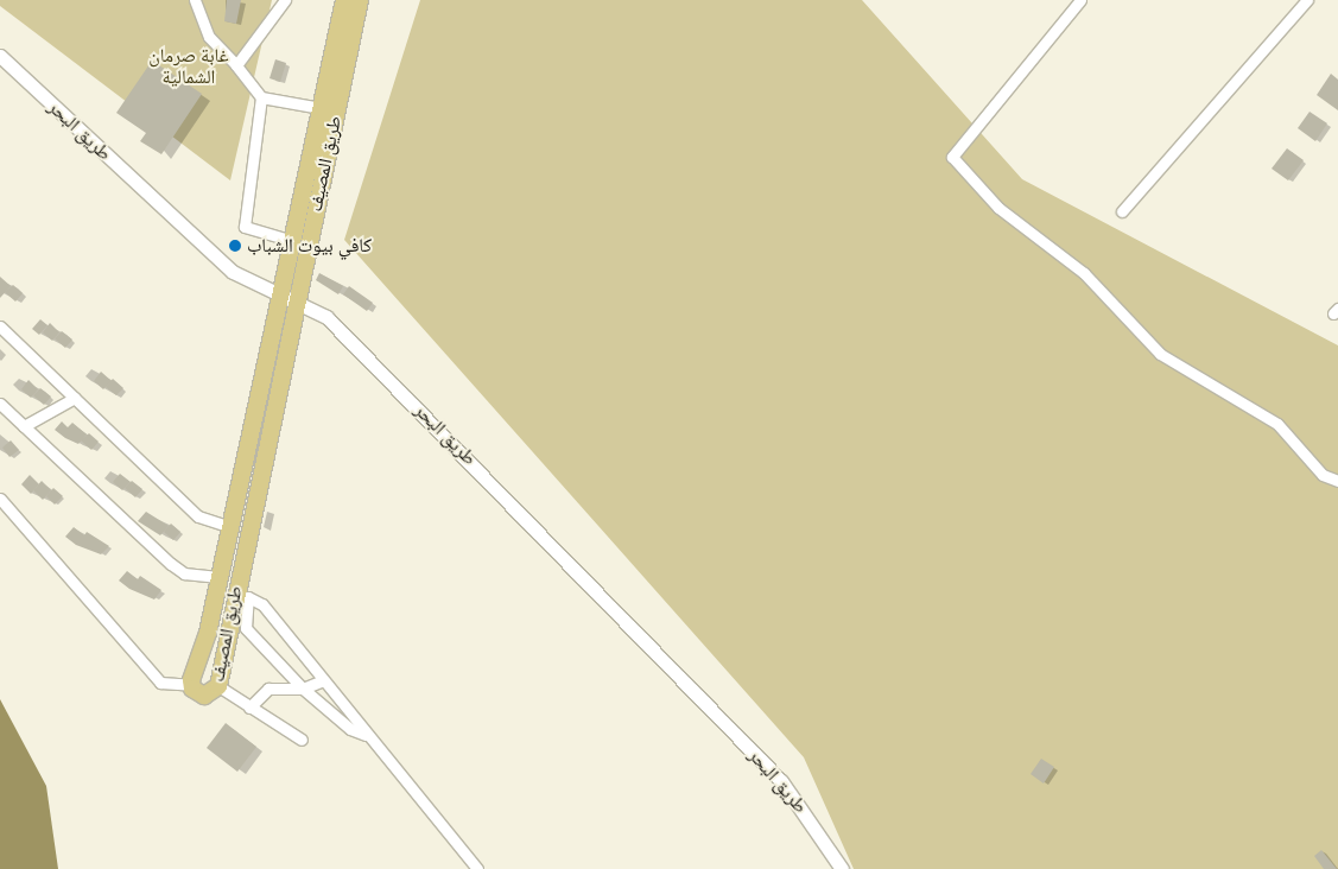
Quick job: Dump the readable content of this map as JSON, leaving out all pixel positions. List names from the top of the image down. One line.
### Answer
{"streets":{"main road":["طريق المصيف"],"street":["طريق البحر"]},"crossings":[["طريق البحر","طريق المصيف"]],"parks":["غابة صرمان الشمالية"],"places":["كافي بيوت الشباب"]}
